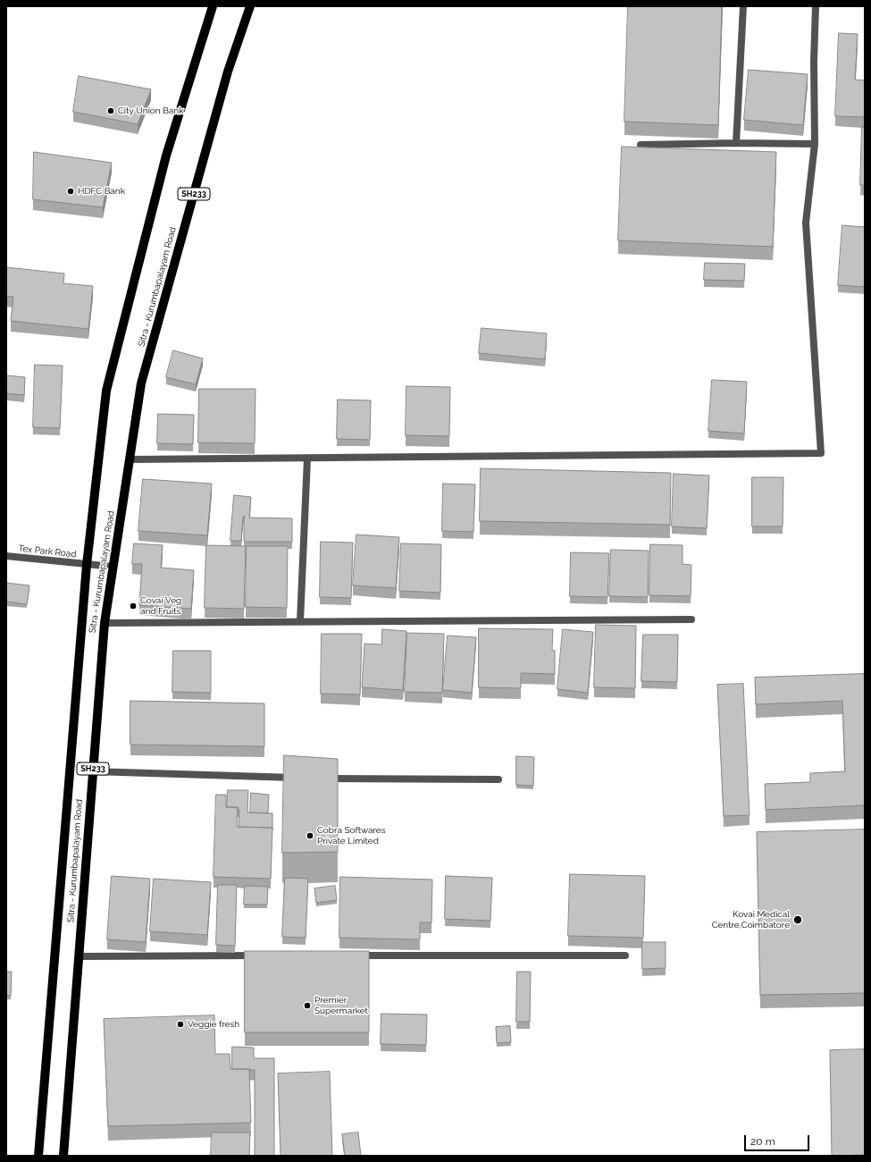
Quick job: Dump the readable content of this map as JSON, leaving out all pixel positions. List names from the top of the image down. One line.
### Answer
{"streets":{"main road":["SH233","Sitra - Kurumbapalayam Road"],"street":["Tex Park Road"]},"crossings":[["Sitra - Kurumbapalayam Road","Tex Park Road"]],"places":["City Union Bank","HDFC Bank","Covai Veg and Fruits","Cobra Softwares Private Limited","Kovai Medical Centre,Coimbatore","Premier Supermarket","Veggie fresh"],"scale_bar":"20 m"}
